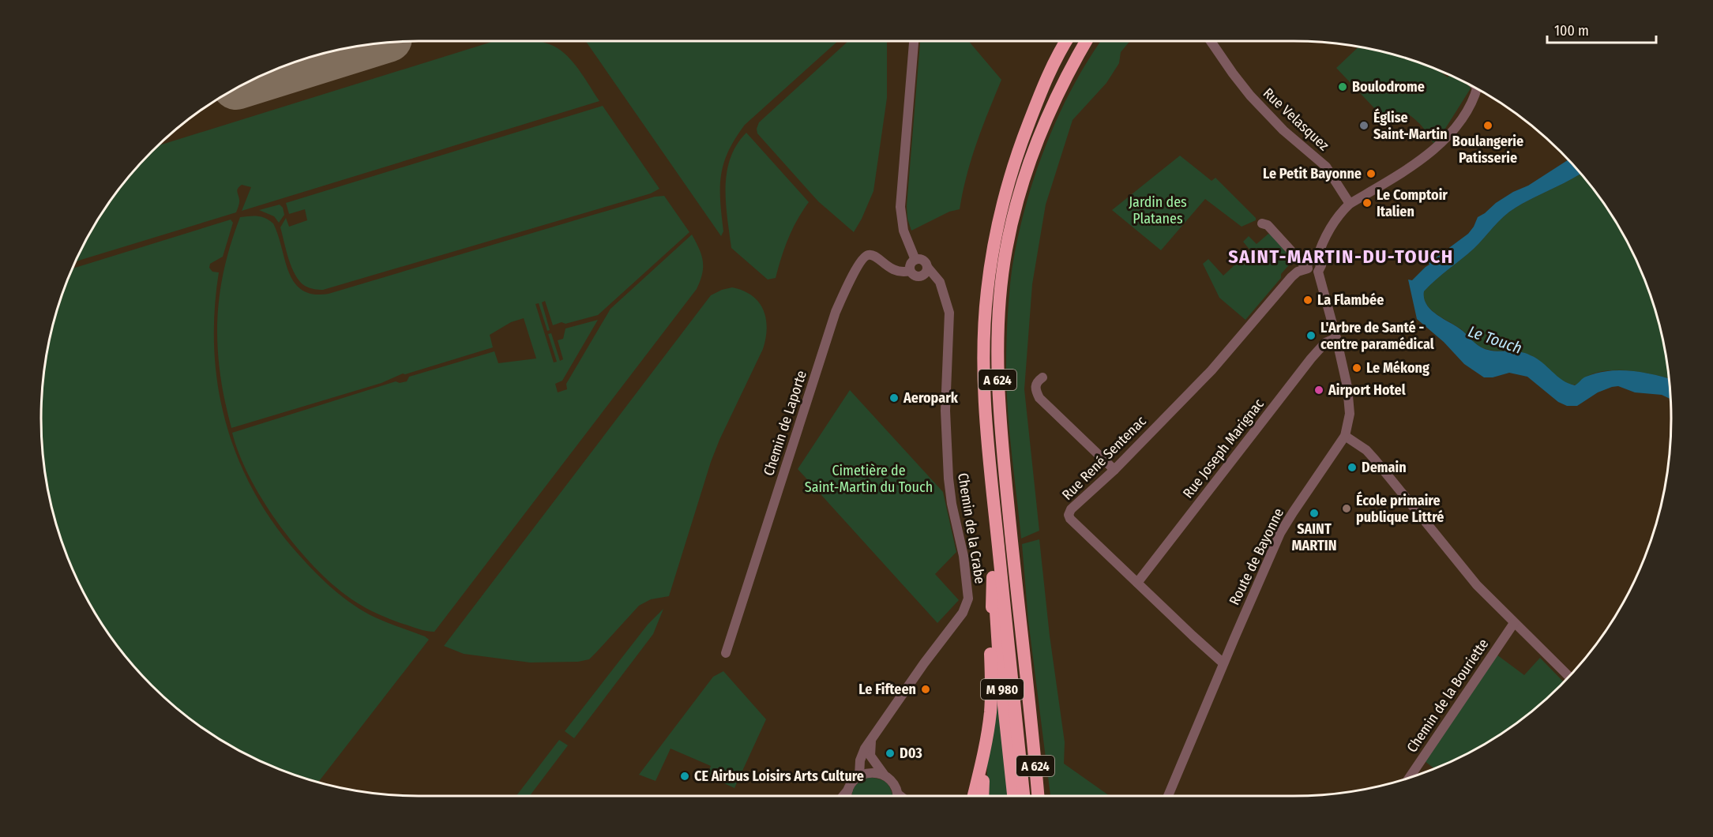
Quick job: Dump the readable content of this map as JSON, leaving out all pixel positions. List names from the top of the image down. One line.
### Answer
{"streets":{"highway":["A 624","M 980"],"street":["Rue Velasquez","Chemin de Laporte","Rue Joseph Marignac","Rue René Sentenac","Chemin de la Crabe","Route de Bayonne","Chemin de la Bouriette"]},"crossings":[["A 624","M 980"],["Chemin de Laporte","Chemin de la Crabe"],["Rue Joseph Marignac","Rue René Sentenac"],["Rue Joseph Marignac","Route de Bayonne"],["Rue René Sentenac","Route de Bayonne"]],"districts":["SAINT-MARTIN-DU-TOUCH"],"water":["Le Touch"],"parks":["Jardin des Platanes","Cimetière de Saint-Martin du Touch"],"places":["Boulodrome","Église Saint-Martin","Boulangerie Patisserie","Le Petit Bayonne","Le Comptoir Italien","La Flambée","L'Arbre de Santé - centre paramédical","Le Mékong","Airport Hotel","Aeropark","Demain","École primaire publique Littré","SAINT MARTIN","Le Fifteen","D03","CE Airbus Loisirs Arts Culture"],"scale_bar":"100 m"}
